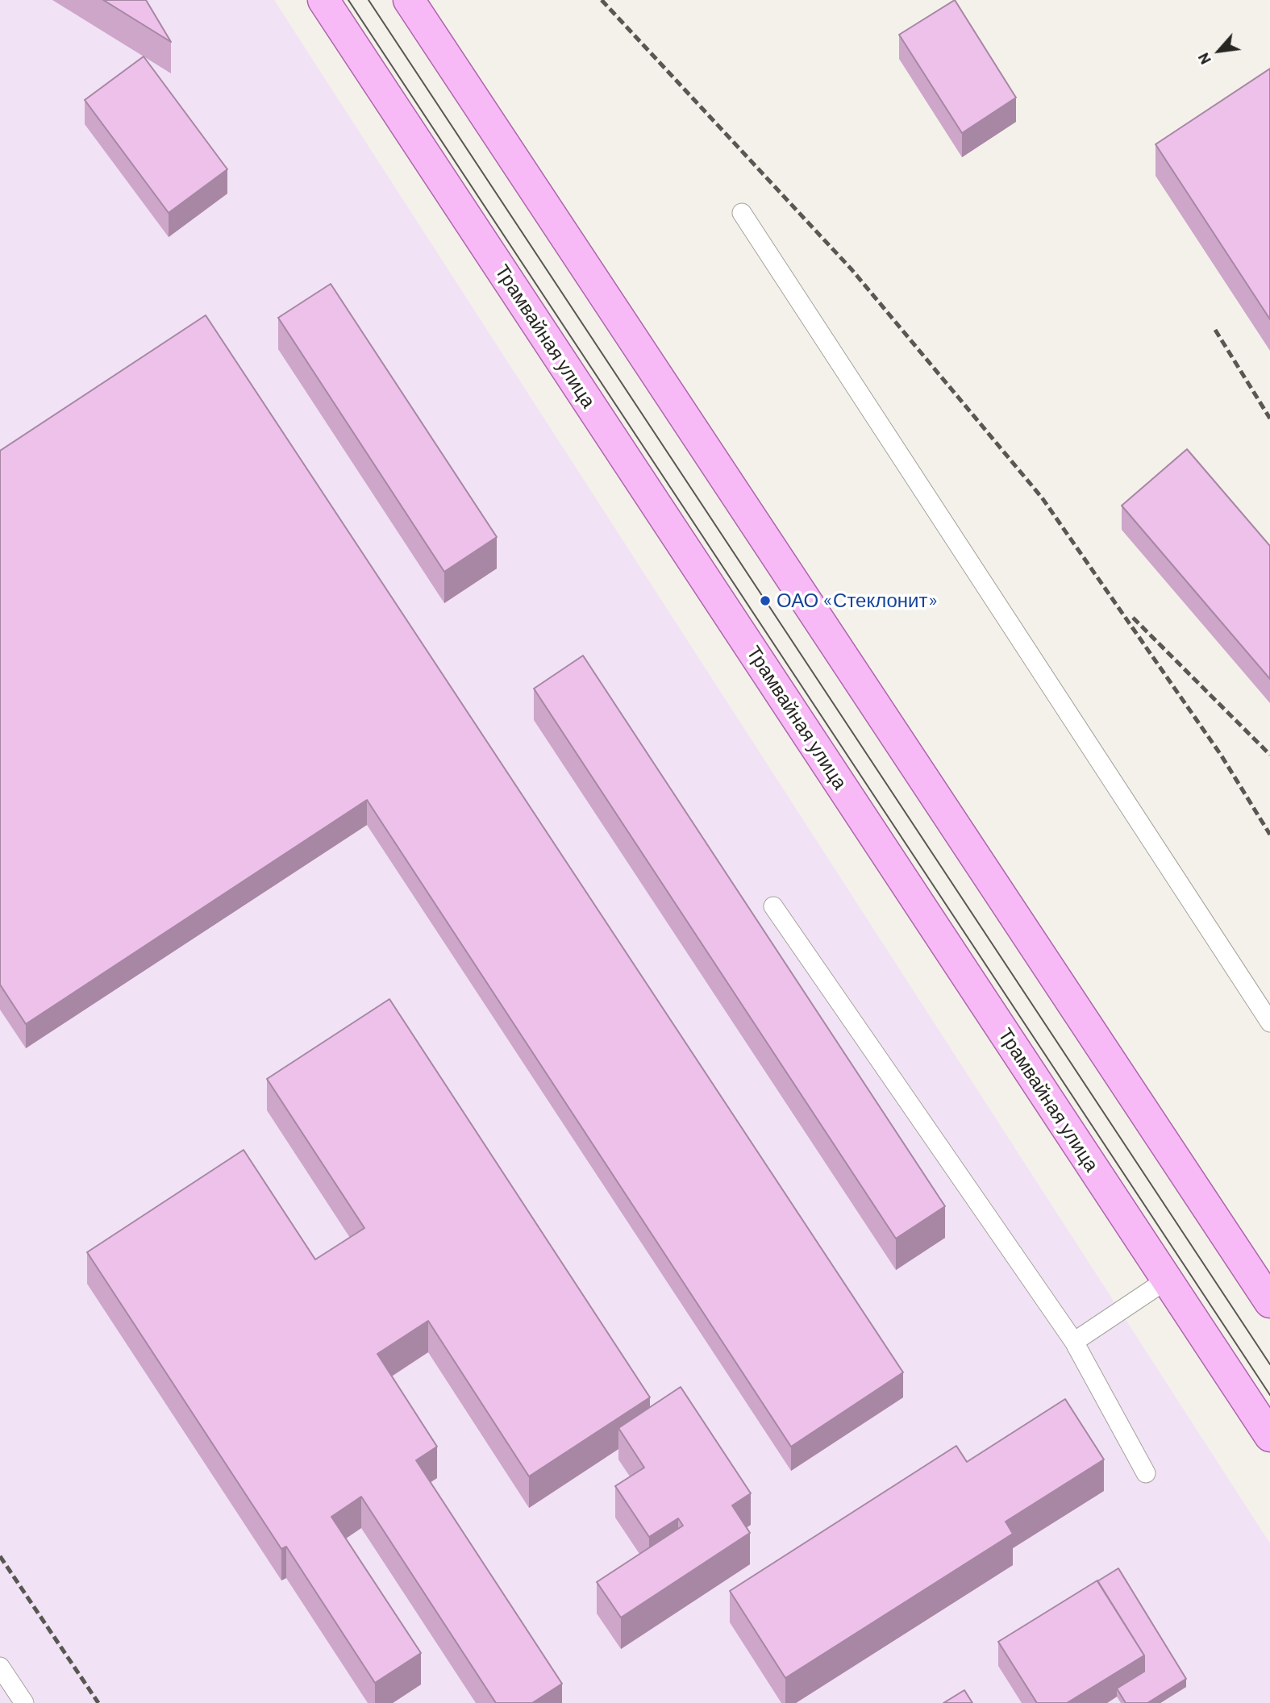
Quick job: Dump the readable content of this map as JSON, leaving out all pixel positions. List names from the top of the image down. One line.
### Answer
{"streets":{"main road":["Трамвайная улица"]},"places":["ОАО «Стеклонит»"],"north":"bottom left"}
